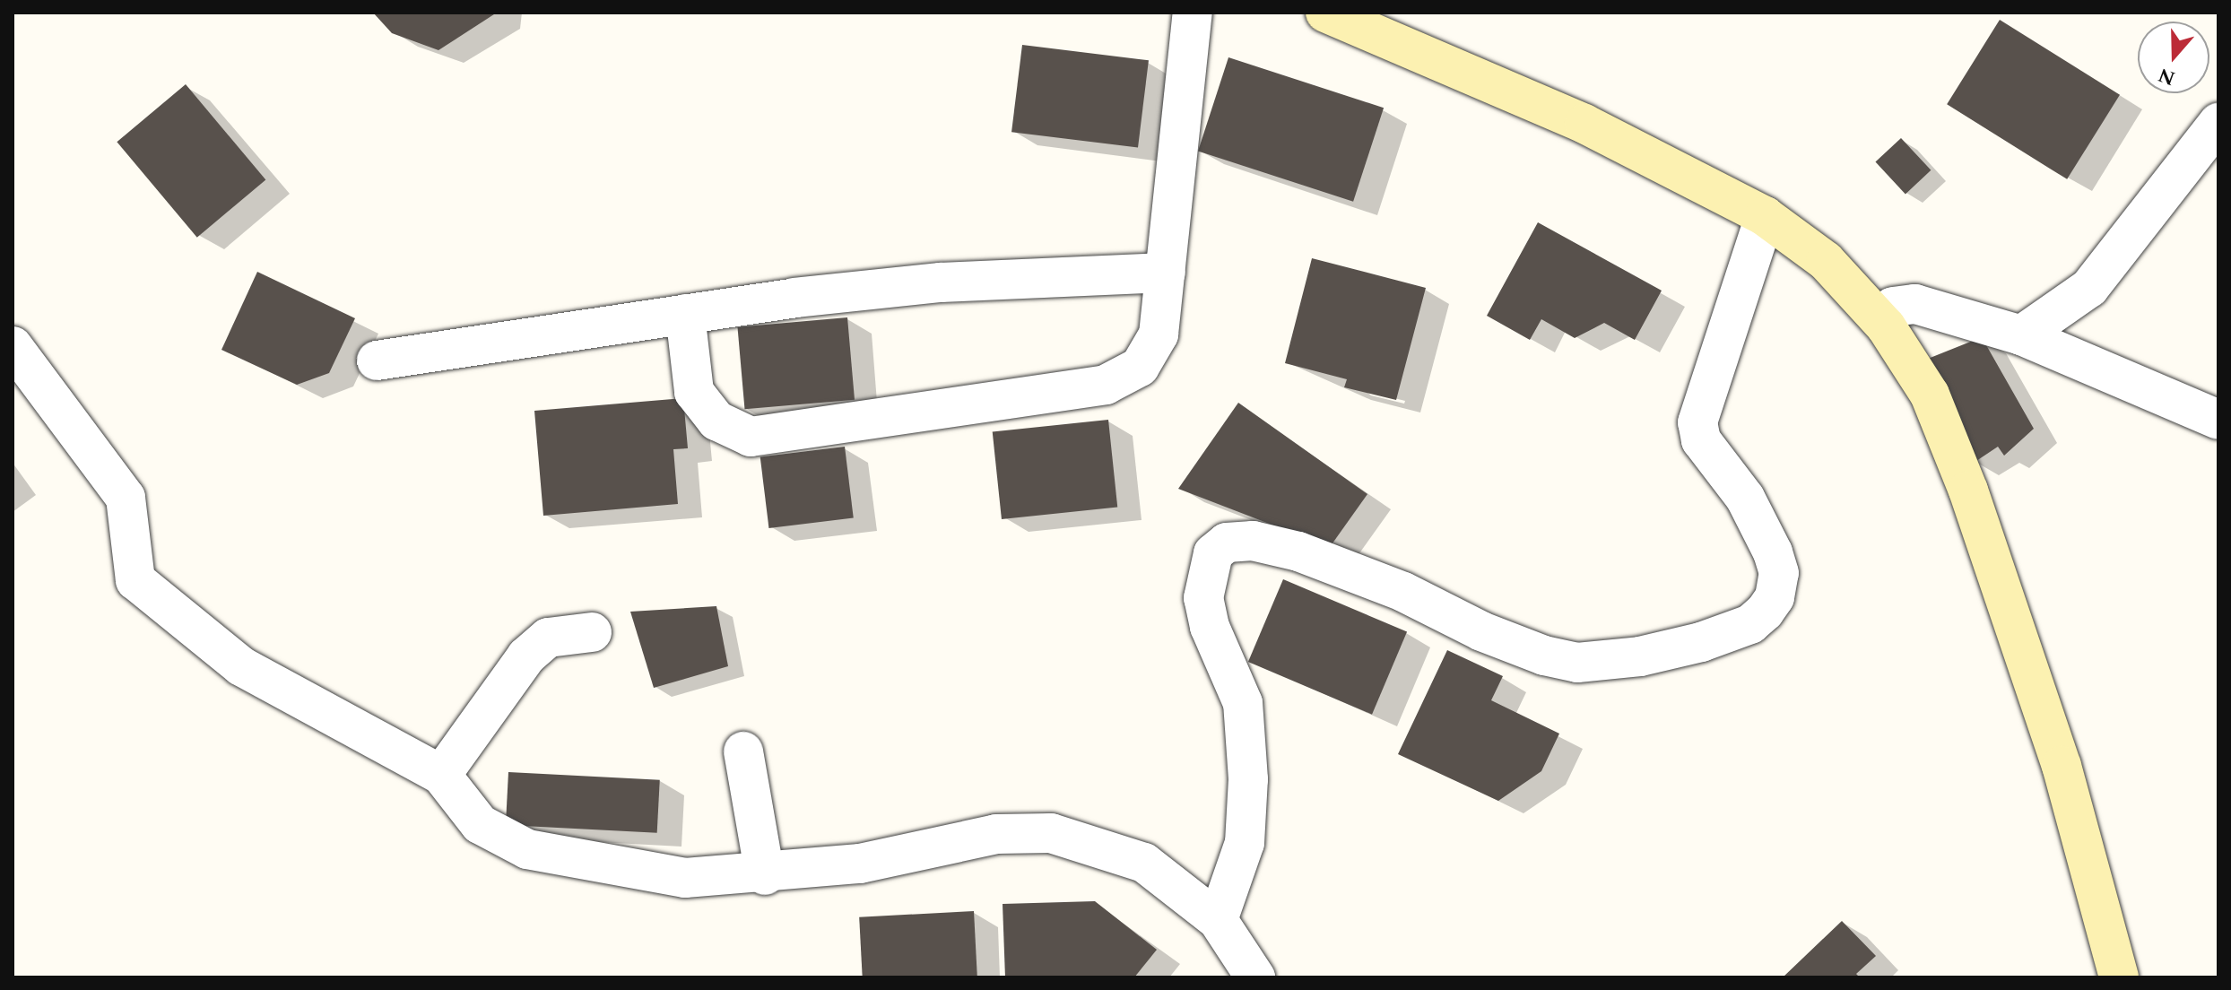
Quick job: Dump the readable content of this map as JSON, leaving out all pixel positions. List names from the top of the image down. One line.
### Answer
{"north":"bottom"}
